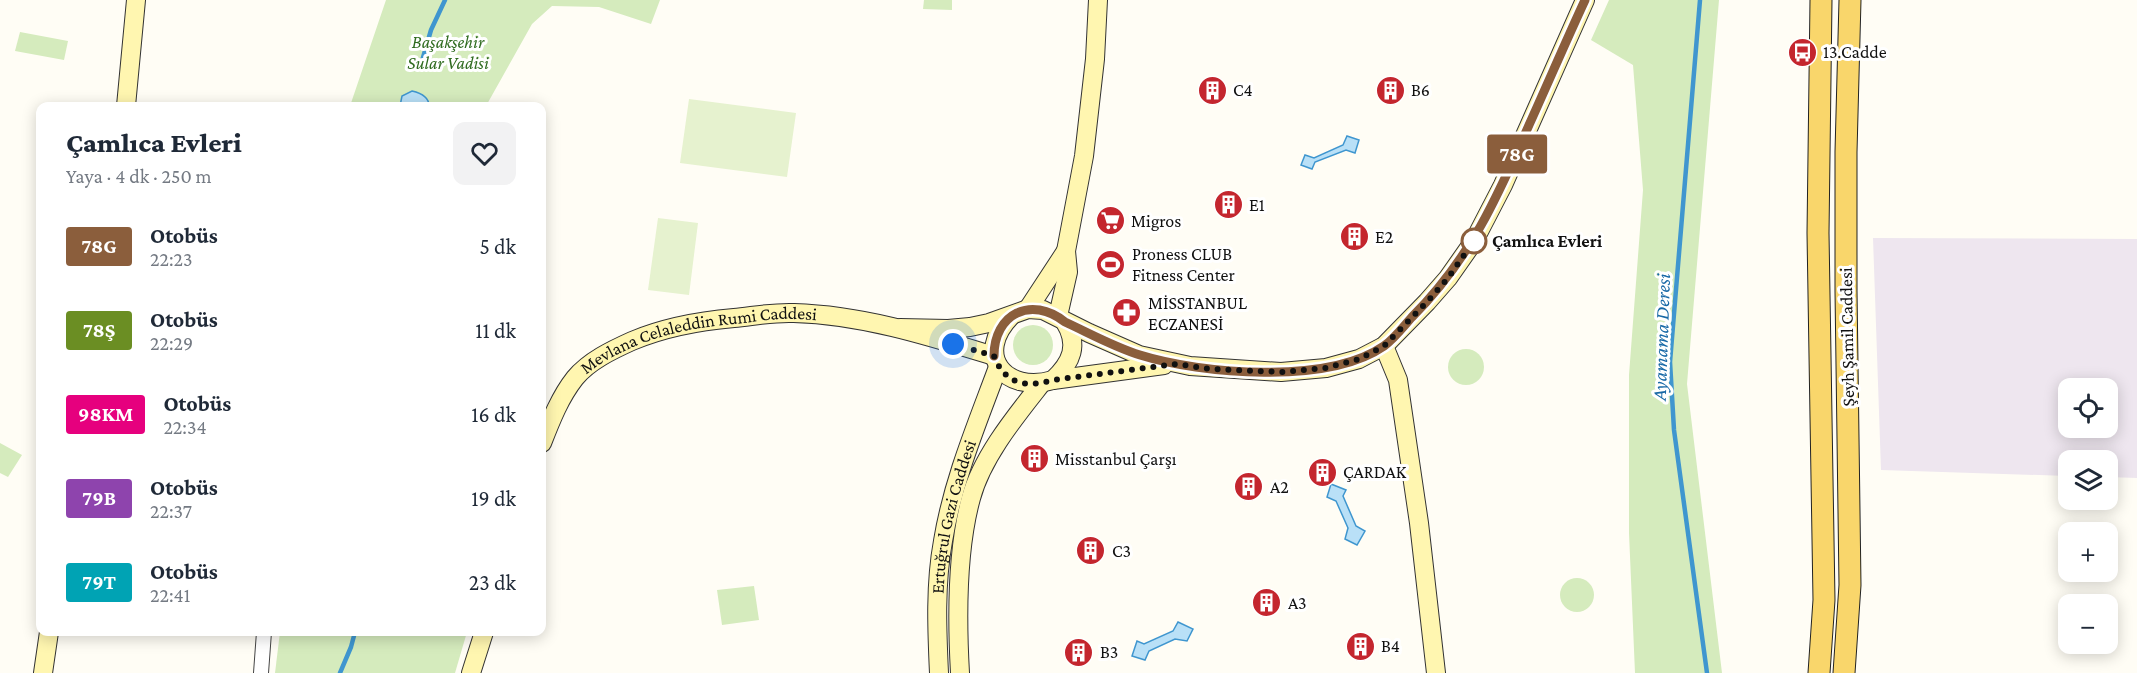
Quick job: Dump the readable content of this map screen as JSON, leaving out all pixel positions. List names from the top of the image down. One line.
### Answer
{"streets":{"main road":["Şeyh Şamil Caddesi"],"street":["Mevlana Celaleddin Rumi Caddesi","Ertuğrul Gazi Caddesi"]},"crossings":[["Mevlana Celaleddin Rumi Caddesi","Ertuğrul Gazi Caddesi"]],"water":["Ayamama Deresi"],"parks":["Başakşehir Sular Vadisi"],"places":{"bus stop":["13.Cadde"],"building":["C4","B6","E1","E2","Misstanbul Çarşı","ÇARDAK","A2","C3","A3","B4","B3"],"supermarket":["Migros"],"other":["Çamlıca Evleri"],"sports":["Proness CLUB Fitness Center"],"pharmacy":["MİSSTANBUL ECZANESİ"]},"lines":["bus line 78G"],"page":{"on_map":"78G","heading":["Çamlıca Evleri","Yaya · 4 dk · 250 m"],"list":[{"mark":"78G","name":"Otobüs","note":"22:23","value":"5 dk"},{"mark":"78Ş","name":"Otobüs","note":"22:29","value":"11 dk"},{"mark":"98KM","name":"Otobüs","note":"22:34","value":"16 dk"},{"mark":"79B","name":"Otobüs","note":"22:37","value":"19 dk"},{"mark":"79T","name":"Otobüs","note":"22:41","value":"23 dk"}],"map_buttons":["+","−"]}}
